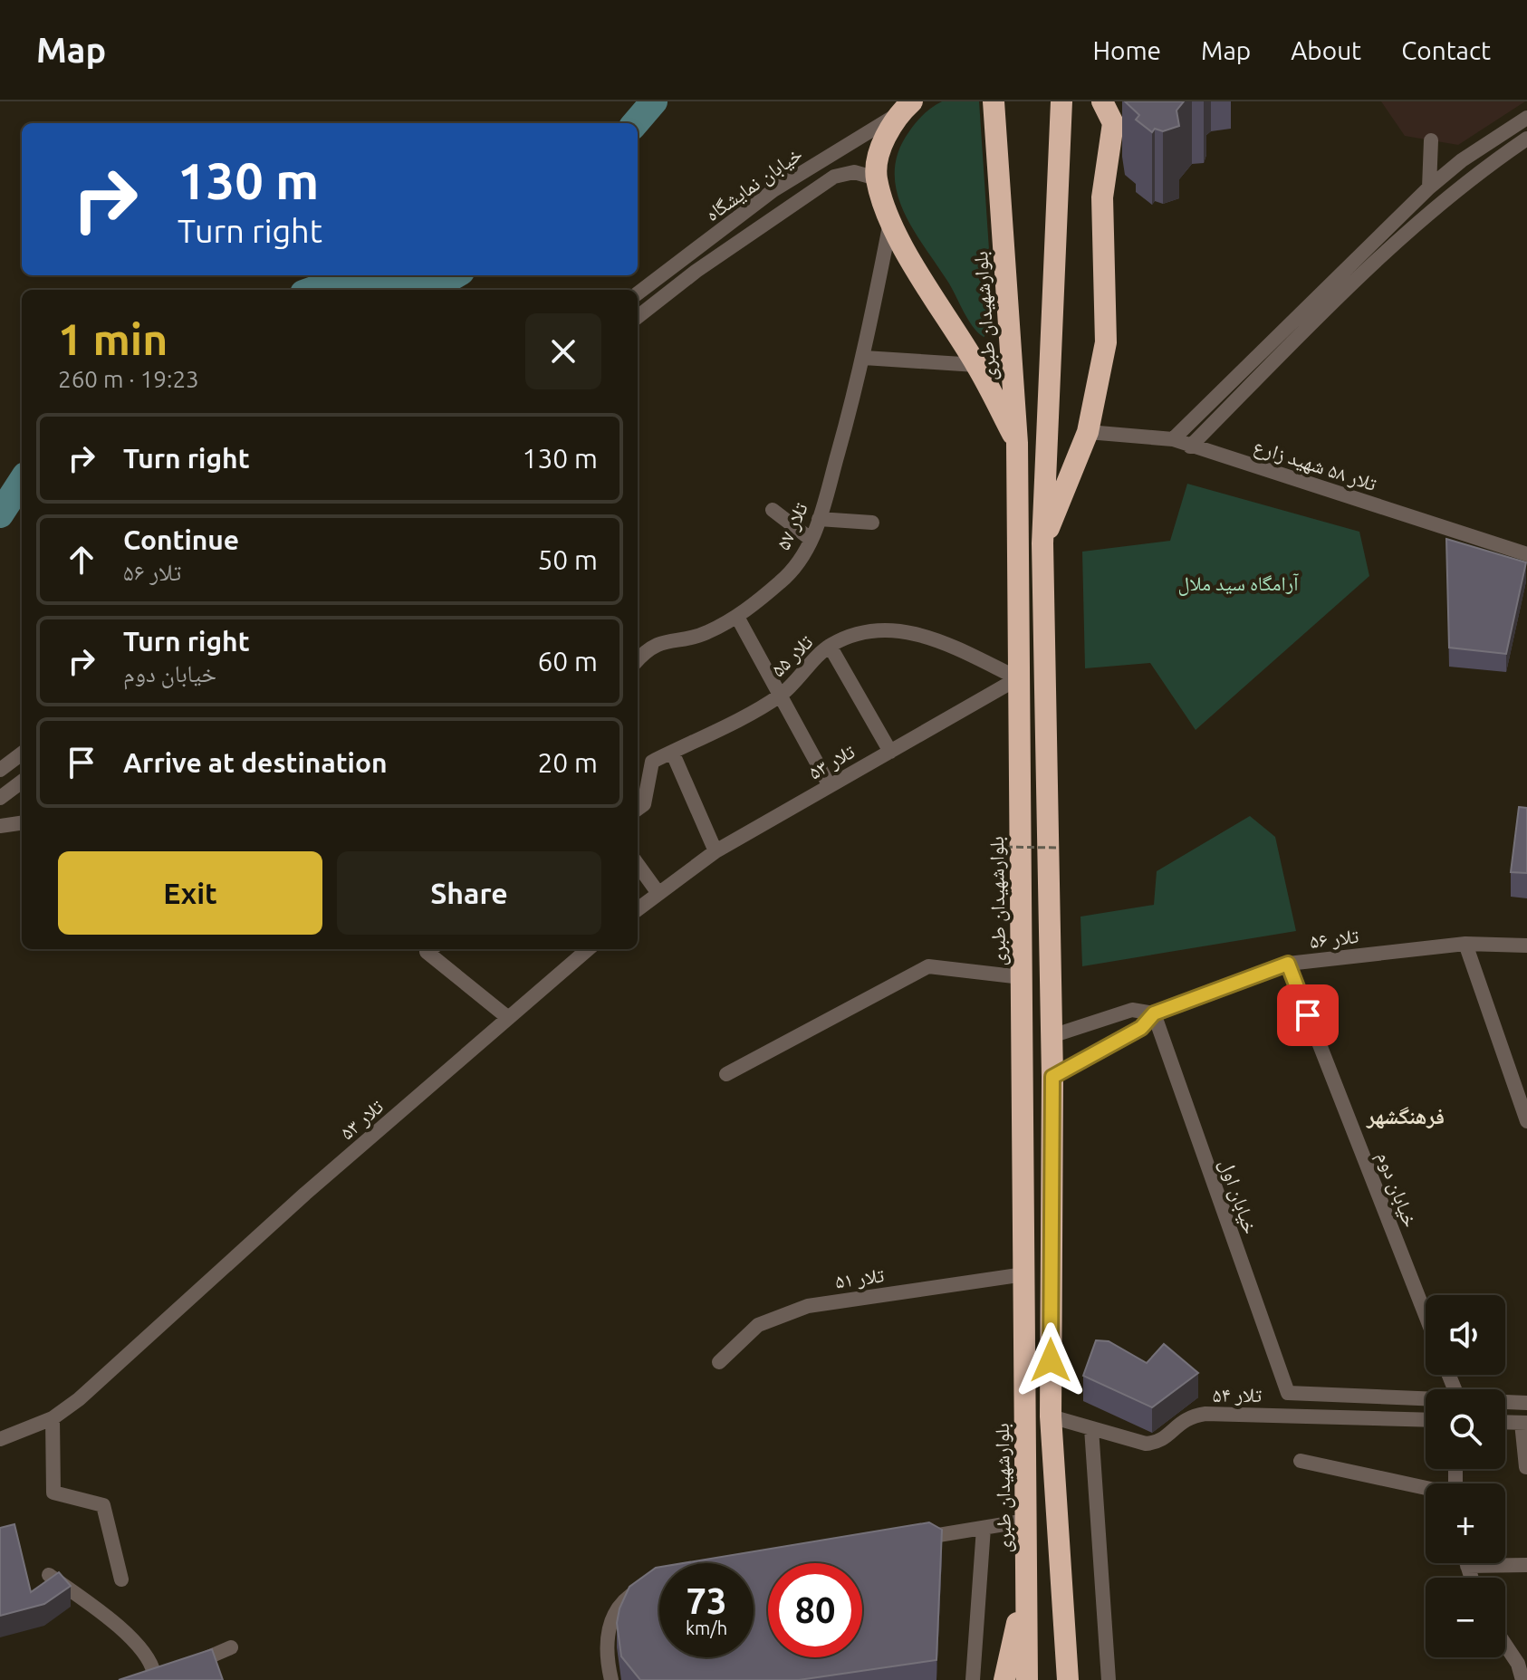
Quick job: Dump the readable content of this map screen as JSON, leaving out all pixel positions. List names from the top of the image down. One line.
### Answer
{"streets":{"highway":["بلوارشهیدان طبری"],"street":["خیابان نمایشگاه","تلار ۵۸ شهید زارع","تلار ۵۷","تلار ۵۵","تلار ۵۳","تلار ۵۶","خیابان دوم","خیابان اول","تلار ۵۱","تلار ۵۴"]},"crossings":[["بلوارشهیدان طبری","تلار ۵۵"],["بلوارشهیدان طبری","تلار ۵۳"],["بلوارشهیدان طبری","تلار ۵۱"],["تلار ۵۵","تلار ۵۳"],["تلار ۵۶","خیابان دوم"],["تلار ۵۶","خیابان اول"]],"districts":["فرهنگشهر"],"parks":["آرامگاه سید ملال"],"page":{"header":"Map","nav":["Home","Map","About","Contact"],"turn":["130 m","Turn right"],"heading":["1 min","260 m · 19:23"],"list":[{"name":"Turn right","value":"130 m"},{"name":"Continue","note":"تلار ۵۶","value":"50 m"},{"name":"Turn right","note":"خیابان دوم","value":"60 m"},{"name":"Arrive at destination","value":"20 m"}],"buttons":["Exit","Share"],"map_buttons":["+","−"],"speed":"73 km/h","limit":"80"}}
